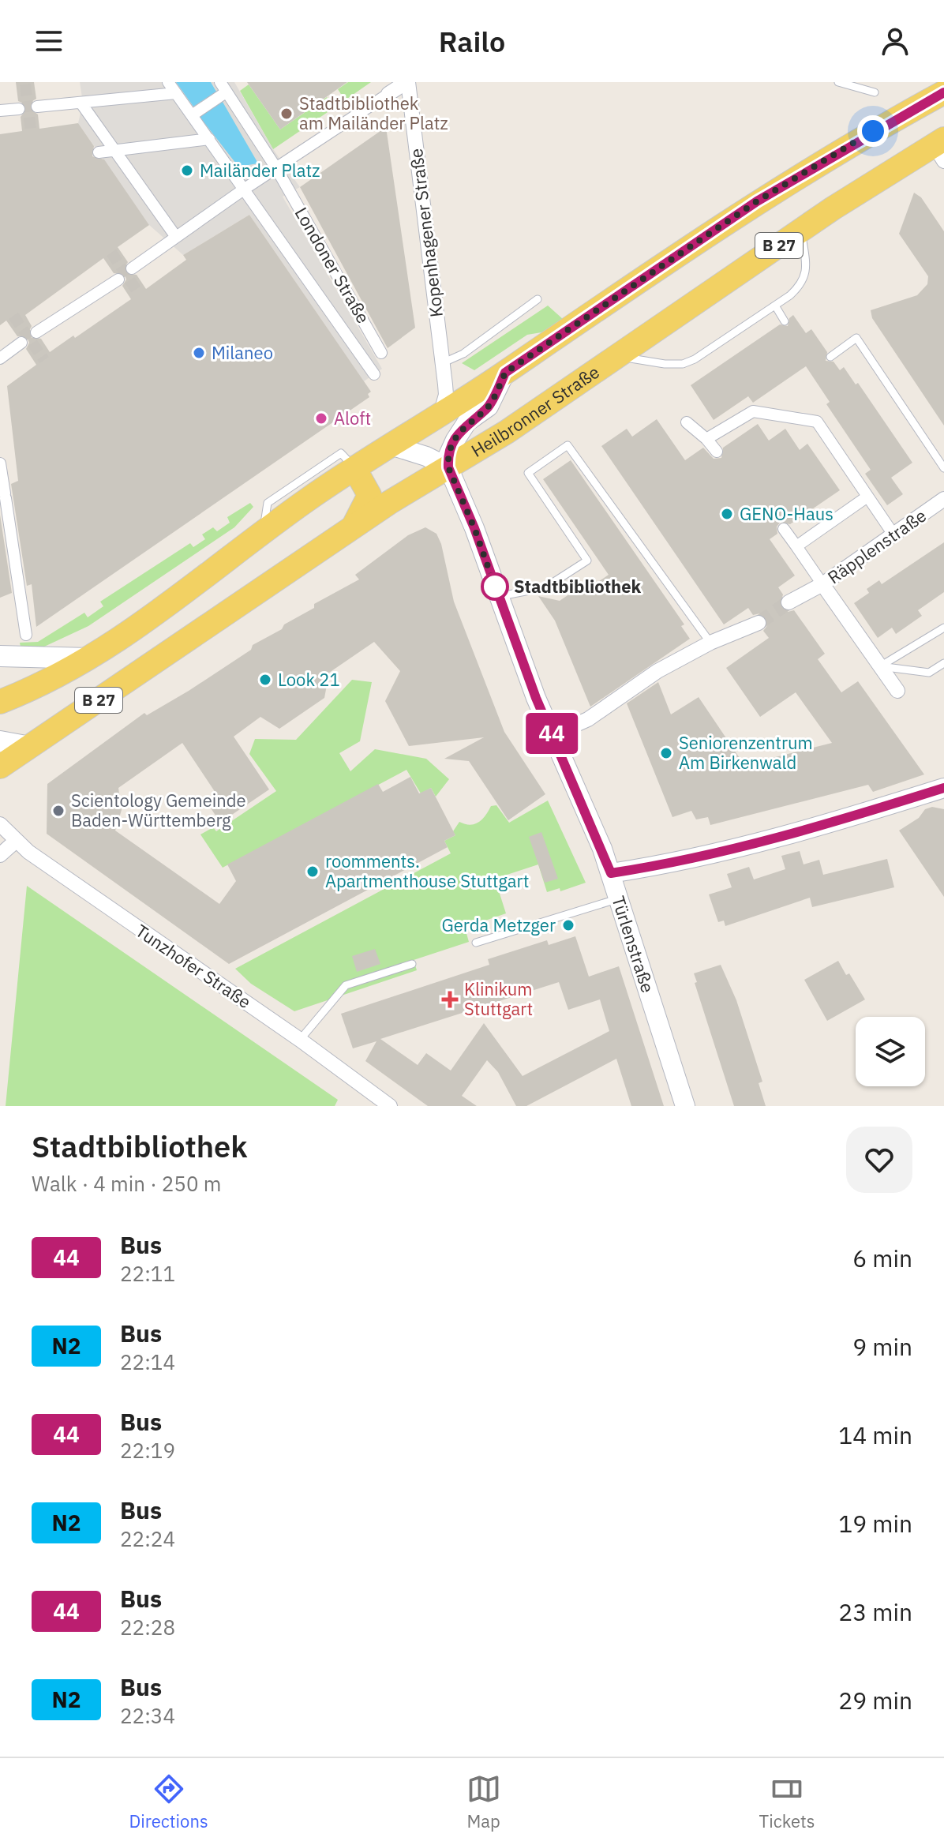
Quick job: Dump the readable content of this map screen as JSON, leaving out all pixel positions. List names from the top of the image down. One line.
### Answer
{"streets":{"main road":["B 27","Heilbronner Straße"],"street":["Kopenhagener Straße","Londoner Straße","Räpplenstraße","Türlenstraße","Tunzhofer Straße"]},"crossings":[["Kopenhagener Straße","B 27"],["Heilbronner Straße","Türlenstraße"]],"places":{"other":["Stadtbibliothek am Mailänder Platz","Mailänder Platz","Milaneo","Aloft","GENO-Haus","Stadtbibliothek","Look 21","Seniorenzentrum Am Birkenwald","Scientology Gemeinde Baden-Württemberg","roomments. Apartmenthouse Stuttgart","Gerda Metzger"],"health":["Klinikum Stuttgart"]},"lines":["bus line 44"],"page":{"header":"Railo","on_map":"44","heading":["Stadtbibliothek","Walk · 4 min · 250 m"],"list":[{"mark":"44","name":"Bus","note":"22:11","value":"6 min"},{"mark":"N2","name":"Bus","note":"22:14","value":"9 min"},{"mark":"44","name":"Bus","note":"22:19","value":"14 min"},{"mark":"N2","name":"Bus","note":"22:24","value":"19 min"},{"mark":"44","name":"Bus","note":"22:28","value":"23 min"},{"mark":"N2","name":"Bus","note":"22:34","value":"29 min"}],"tabs":["Directions","Map","Tickets"]}}
